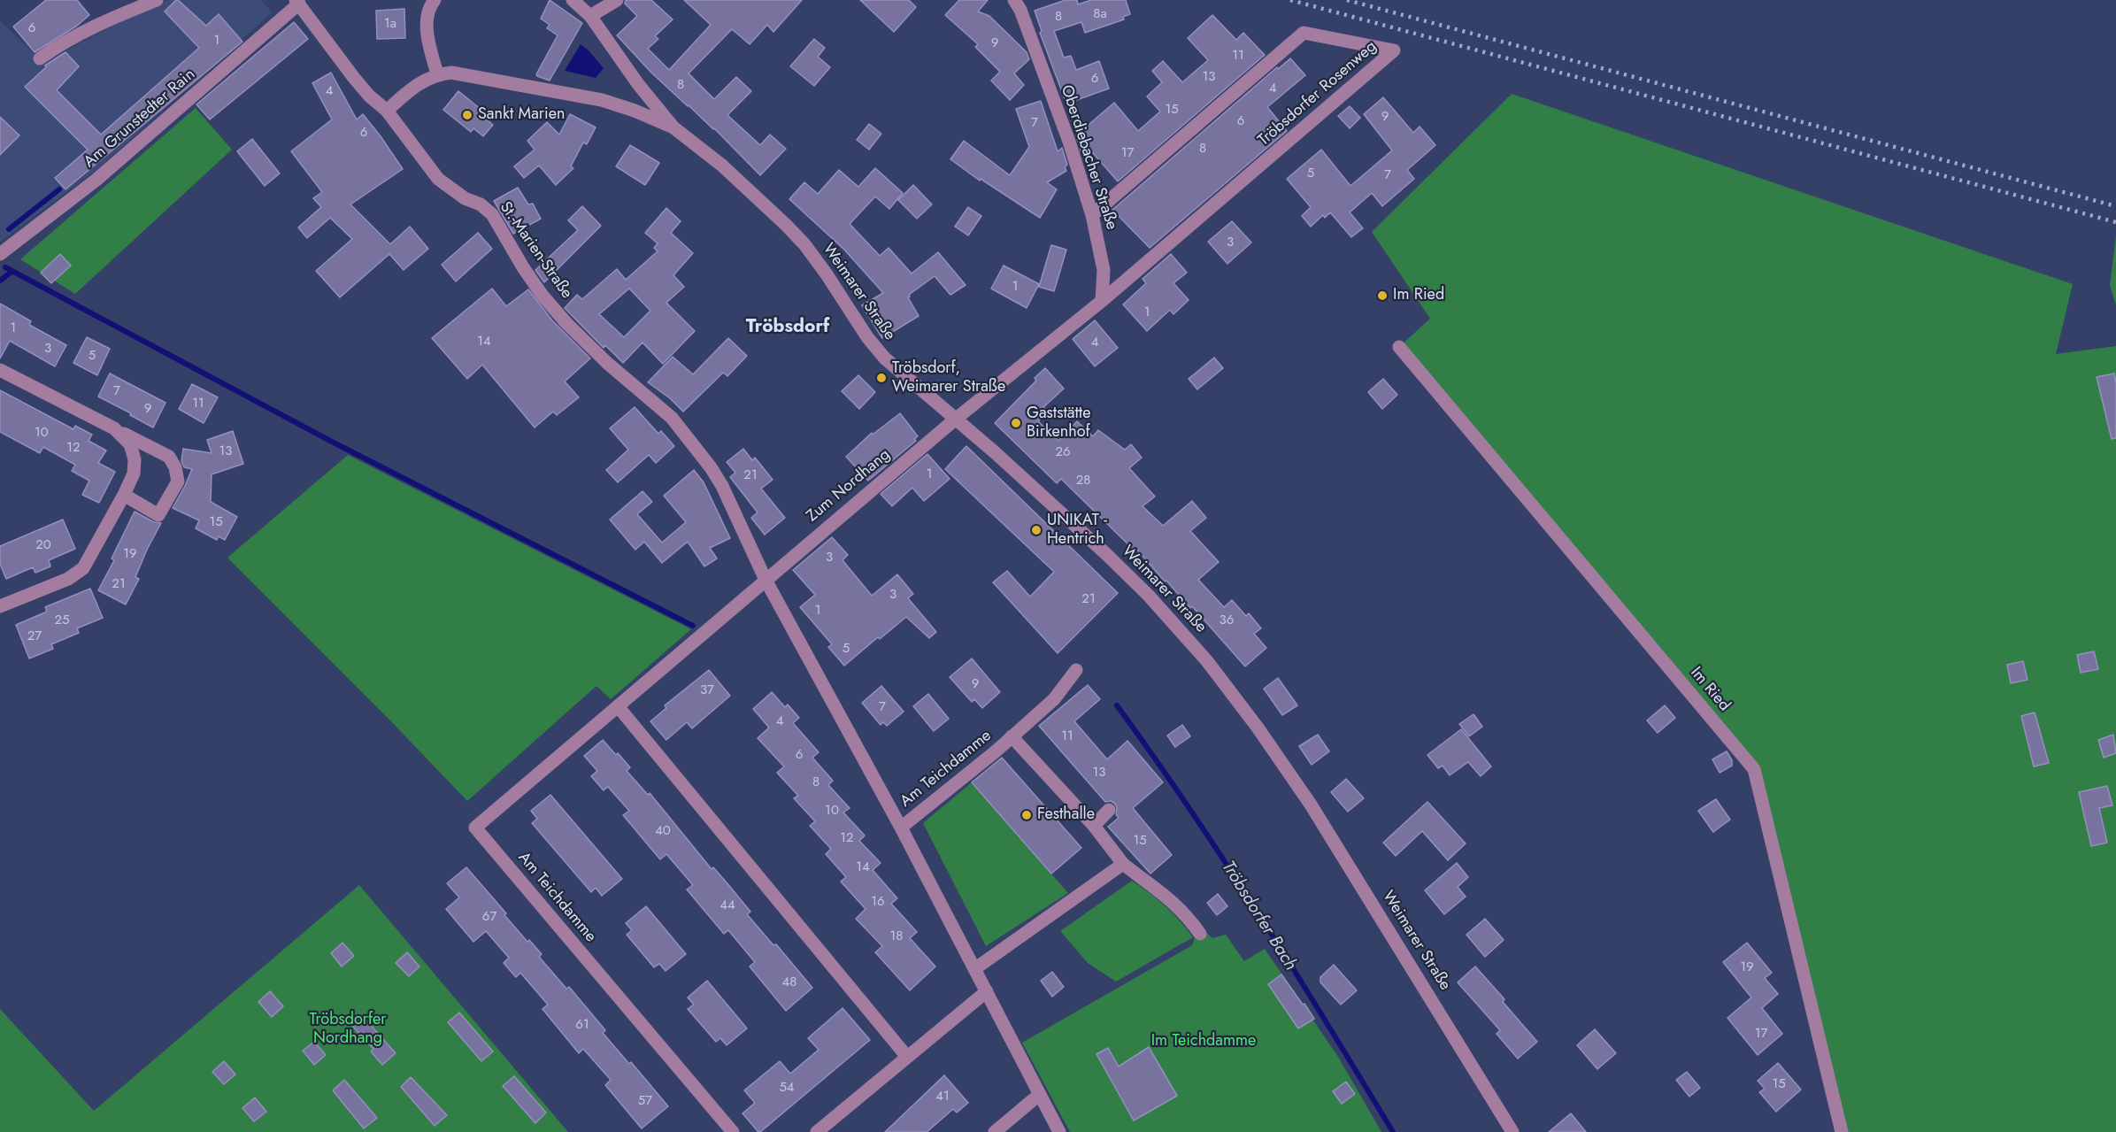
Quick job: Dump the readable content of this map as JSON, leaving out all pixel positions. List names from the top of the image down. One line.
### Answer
{"streets":{"street":["Tröbsdorfer Rosenweg","Am Grunstedter Rain","Oberdiebacher Straße","St.-Marien-Straße","Weimarer Straße","Zum Nordhang","Im Ried","Am Teichdamme"]},"crossings":[["Tröbsdorfer Rosenweg","Oberdiebacher Straße"],["Am Grunstedter Rain","St.-Marien-Straße"],["St.-Marien-Straße","Zum Nordhang"],["St.-Marien-Straße","Am Teichdamme"],["Weimarer Straße","Zum Nordhang"],["Zum Nordhang","Am Teichdamme"]],"districts":["Tröbsdorf"],"water":["Tröbsdorfer Bach"],"parks":["Tröbsdorfer Nordhang","Im Teichdamme"],"places":["Sankt Marien","Im Ried","Tröbsdorf, Weimarer Straße","Gaststätte Birkenhof","UNIKAT - Hentrich","Festhalle"],"house_numbers":["8a","8","1a","6","1","9","11","13","6","8","4","4","15","9","6","7","6","8","17","5","7","3","1","1","1","14","4","3","5","7","11","9","10","12","13","26","1","21","28","15","20","19","3","21","3","21","1","25","36","27","5","9","37","7","4","11","6","13","8","10","40","12","15","14","16","44","67","18","19","48","61","17","15","54","41","57"]}
